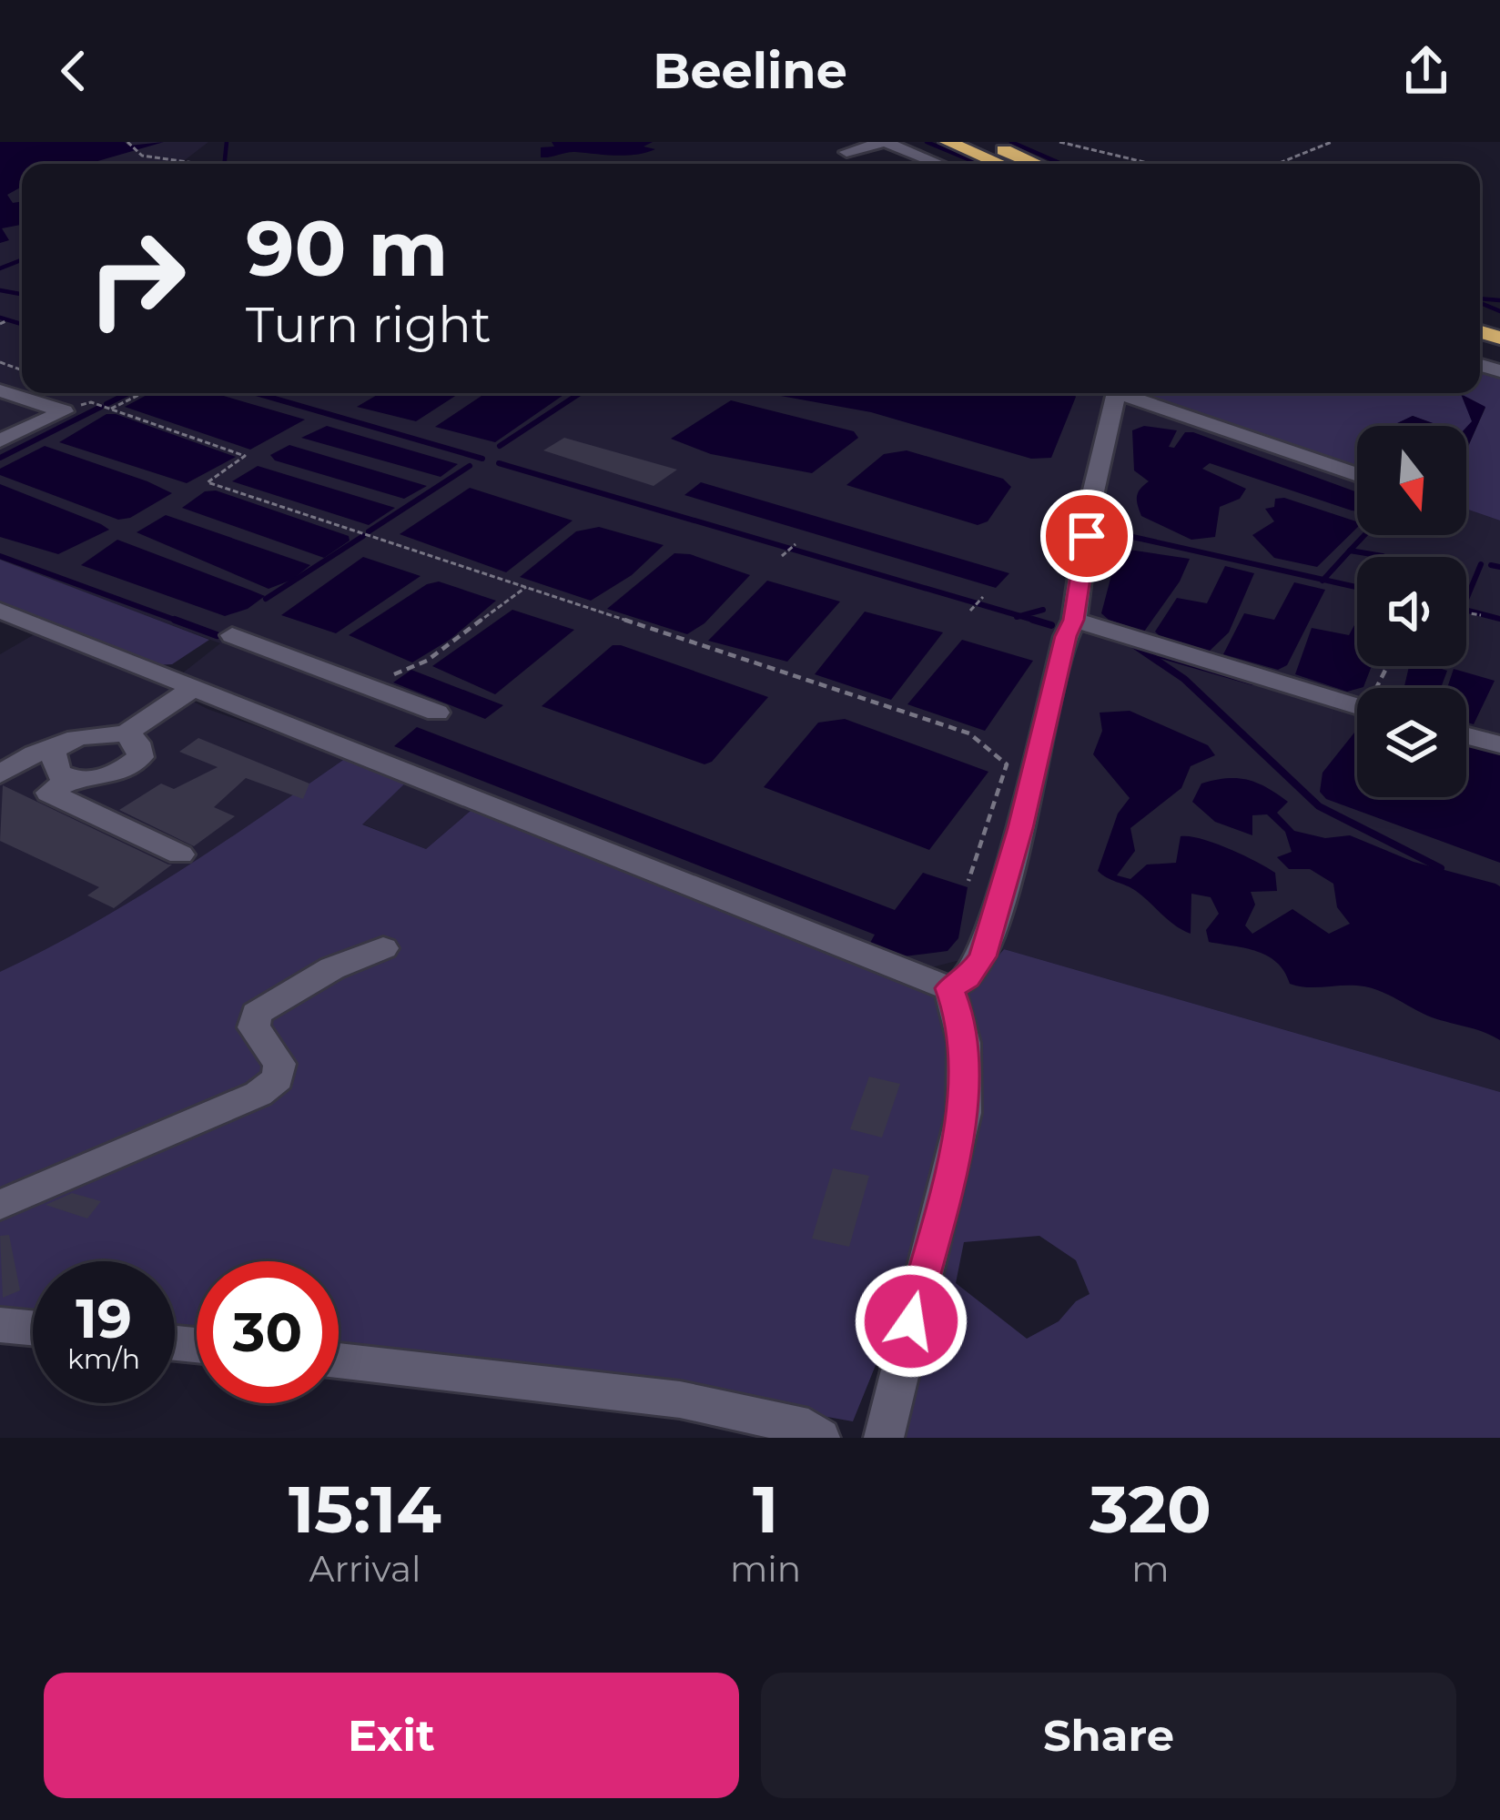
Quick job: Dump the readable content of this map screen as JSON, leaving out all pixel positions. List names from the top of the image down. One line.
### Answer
{"north":"bottom","page":{"header":"Beeline","turn":["90 m","Turn right"],"speed":"19 km/h","limit":"30","eta":["15:14","Arrival","1","min","320","m"],"buttons":["Exit","Share"]}}
